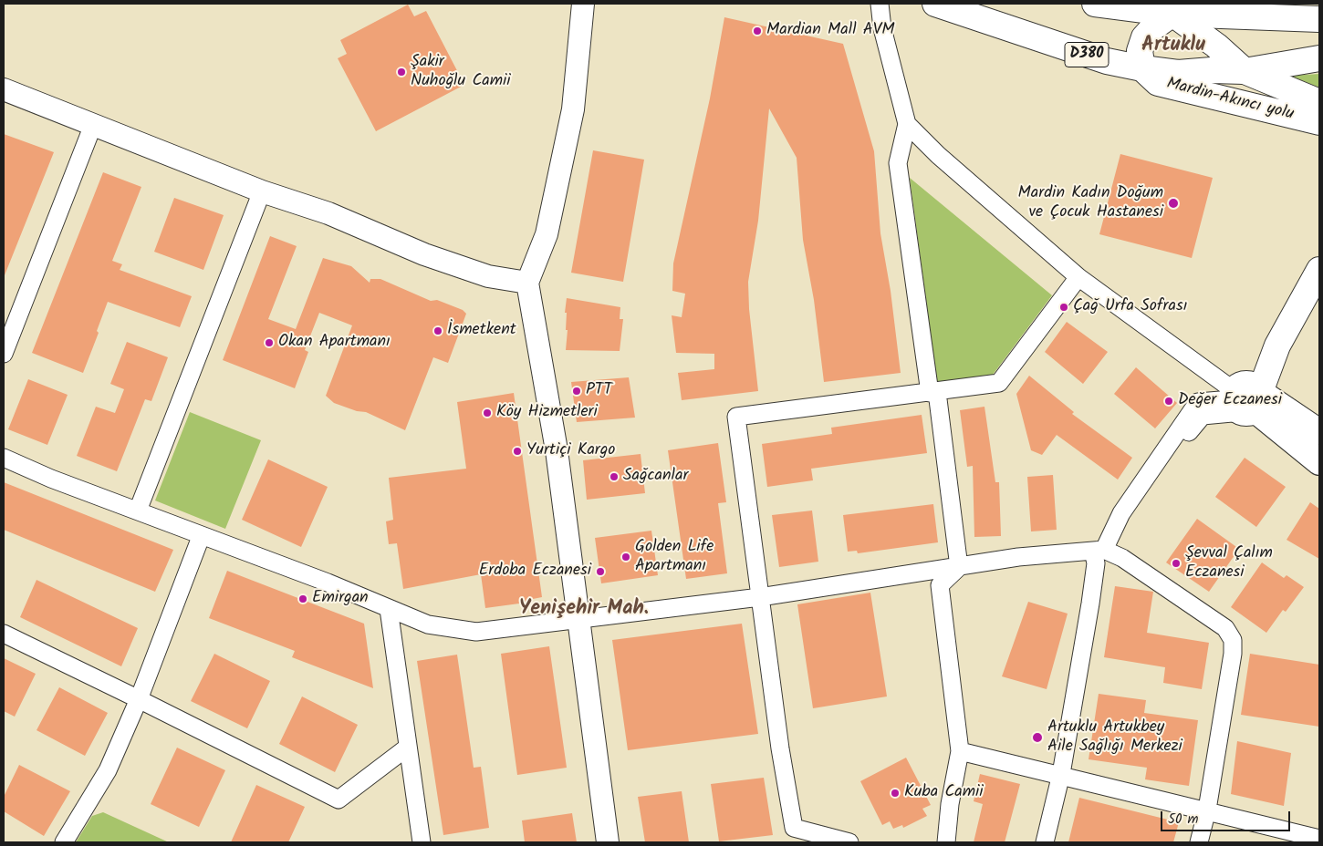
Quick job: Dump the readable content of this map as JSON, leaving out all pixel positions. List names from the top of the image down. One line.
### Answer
{"streets":{"main road":["D380","Mardin-Akıncı yolu"]},"crossings":[["D380","Mardin-Akıncı yolu"]],"districts":["Artuklu","Yenişehir Mah."],"places":["Mardian Mall AVM","Şakir Nuhoğlu Camii","Mardin Kadın Doğum ve Çocuk Hastanesi","Çağ Urfa Sofrası","İsmetkent","Okan Apartmanı","PTT","Değer Eczanesi","Köy Hizmetleri","Yurtiçi Kargo","Sağcanlar","Golden Life Apartmanı","Şevval Çalım Eczanesi","Erdoba Eczanesi","Emirgan","Artuklu Artukbey Aile Sağlığı Merkezi","Kuba Camii"],"scale_bar":"50 m"}
